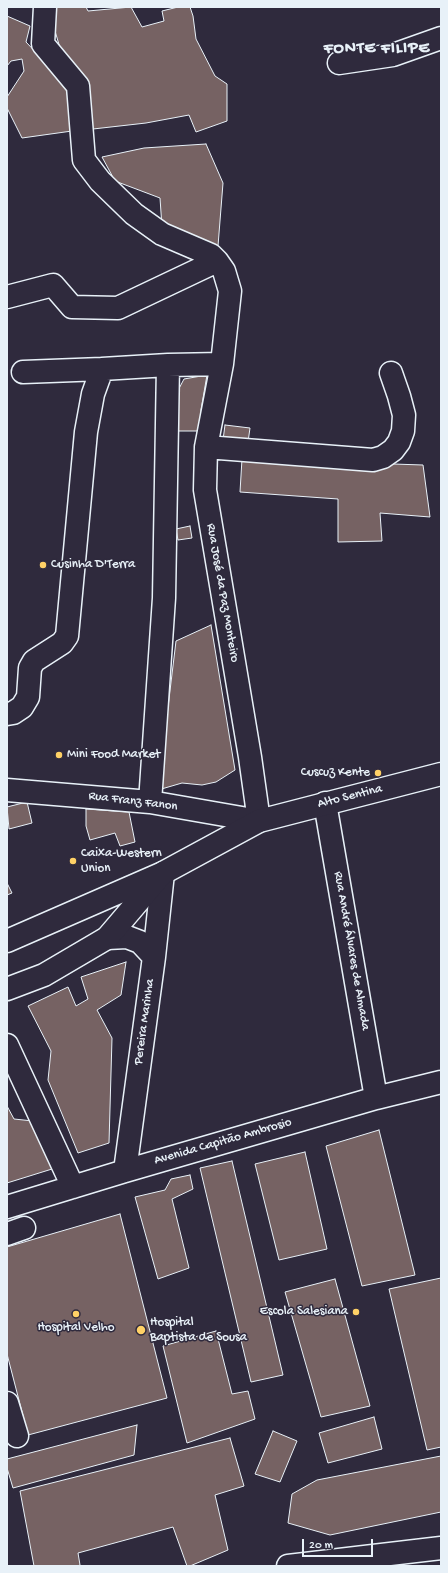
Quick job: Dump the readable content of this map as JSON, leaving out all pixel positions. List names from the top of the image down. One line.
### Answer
{"streets":{"street":["Rua José da Paz Monteiro","Alto Sentina","Rua Franz Fanon","Rua André Álvares de Almada","Pereira Marinha","Avenida Capitão Ambrosio"]},"crossings":[["Rua José da Paz Monteiro","Alto Sentina"],["Rua José da Paz Monteiro","Rua Franz Fanon"],["Alto Sentina","Rua Franz Fanon"],["Alto Sentina","Rua André Álvares de Almada"],["Rua André Álvares de Almada","Avenida Capitão Ambrosio"],["Pereira Marinha","Avenida Capitão Ambrosio"]],"districts":["FONTE FILIPE"],"places":["Cusinha D'Terra","Mini Food Market","Cuscuz Kente","Caixa-Western Union","Escola Salesiana","Hospital Velho","Hospital Baptista de Sousa"],"scale_bar":"20 m"}
